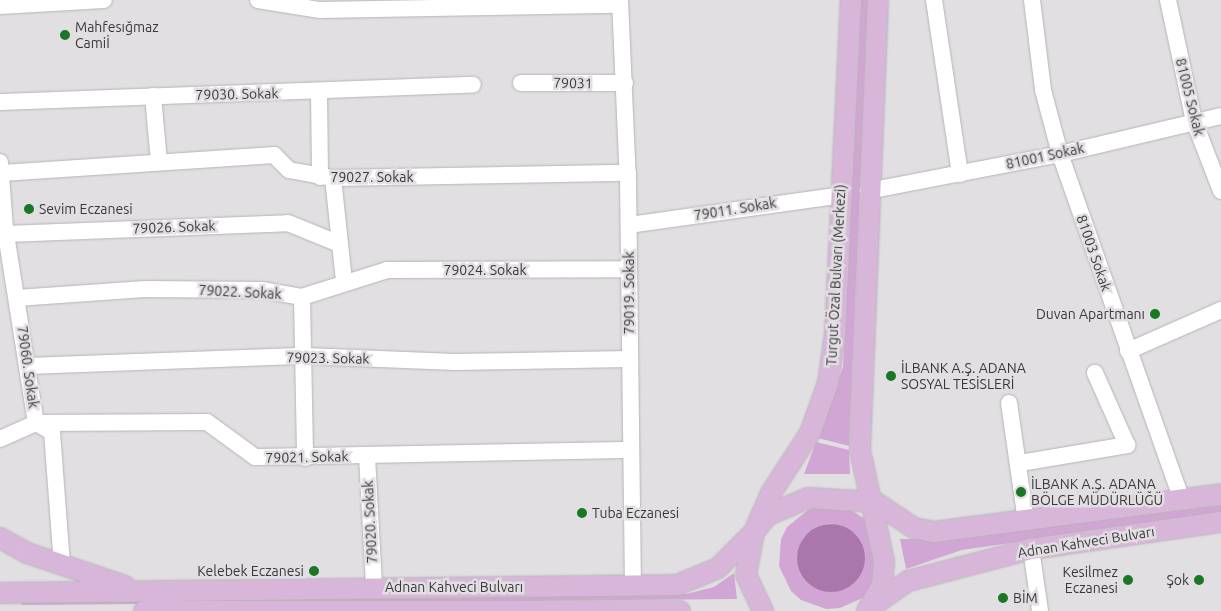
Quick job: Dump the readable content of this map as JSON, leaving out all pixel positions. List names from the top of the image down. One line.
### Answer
{"streets":{"main road":["Turgut Özal Bulvarı (Merkezi)","Adnan Kahveci Bulvarı"],"street":["79031","79030. Sokak","81005 Sokak","81001 Sokak","79027. Sokak","79011. Sokak","79026. Sokak","81003 Sokak","79024. Sokak","79022. Sokak","79019. Sokak","79023. Sokak","79060. Sokak","79021. Sokak","79020. Sokak"]},"crossings":[["79031","79019. Sokak"],["81005 Sokak","81001 Sokak"],["81001 Sokak","81003 Sokak"],["81001 Sokak","Turgut Özal Bulvarı (Merkezi)"],["79027. Sokak","79019. Sokak"],["79027. Sokak","79060. Sokak"],["79011. Sokak","Turgut Özal Bulvarı (Merkezi)"],["79011. Sokak","79019. Sokak"],["79026. Sokak","79060. Sokak"],["81003 Sokak","Adnan Kahveci Bulvarı"],["79024. Sokak","79022. Sokak"],["79024. Sokak","79019. Sokak"],["Turgut Özal Bulvarı (Merkezi)","Adnan Kahveci Bulvarı"],["79022. Sokak","79023. Sokak"],["79022. Sokak","79060. Sokak"],["79022. Sokak","79021. Sokak"],["79019. Sokak","79023. Sokak"],["79019. Sokak","79021. Sokak"],["79019. Sokak","Adnan Kahveci Bulvarı"],["79023. Sokak","79060. Sokak"],["79060. Sokak","79021. Sokak"],["79021. Sokak","79020. Sokak"],["79020. Sokak","Adnan Kahveci Bulvarı"]],"places":["Mahfesığmaz Camiİ","Sevim Eczanesi","Duvan Apartmanı","İLBANK A.Ş. ADANA SOSYAL TESİSLERİ","İLBANK A.Ş. ADANA BÖLGE MÜDÜRLÜĞÜ","Tuba Eczanesi","Kelebek Eczanesi","Kesilmez Eczanesi","Şok","BİM"]}
